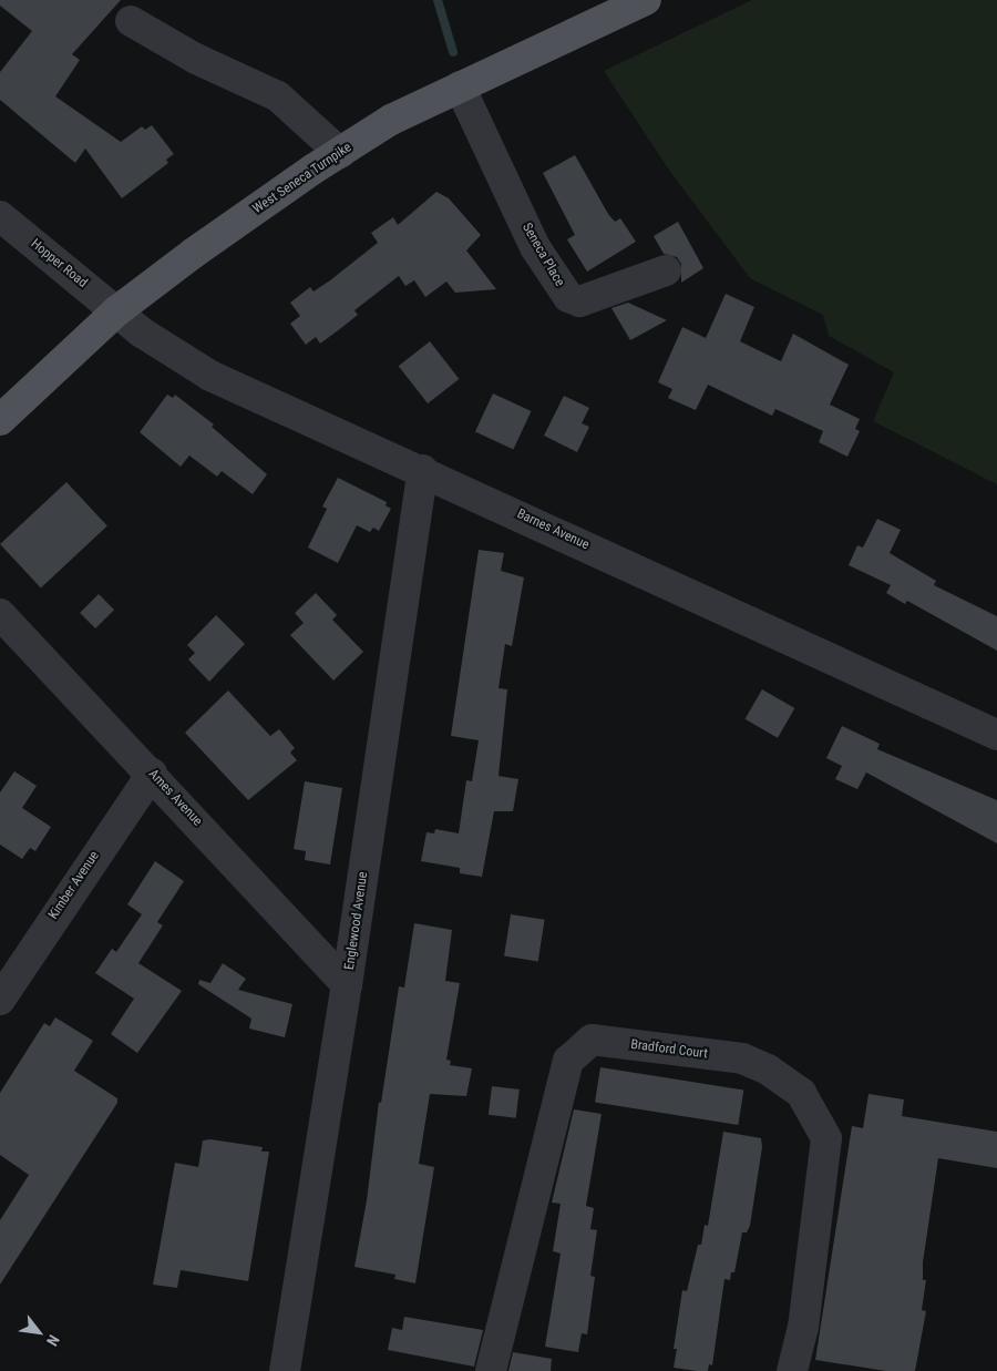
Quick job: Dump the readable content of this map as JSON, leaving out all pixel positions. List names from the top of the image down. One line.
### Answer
{"streets":{"main road":["West Seneca Turnpike"],"street":["Seneca Place","Hopper Road","Barnes Avenue","Ames Avenue","Kimber Avenue","Englewood Avenue","Bradford Court"]},"crossings":[["West Seneca Turnpike","Seneca Place"],["West Seneca Turnpike","Hopper Road"],["West Seneca Turnpike","Barnes Avenue"],["Hopper Road","Barnes Avenue"],["Barnes Avenue","Englewood Avenue"],["Ames Avenue","Kimber Avenue"],["Ames Avenue","Englewood Avenue"]],"north":"bottom right"}
